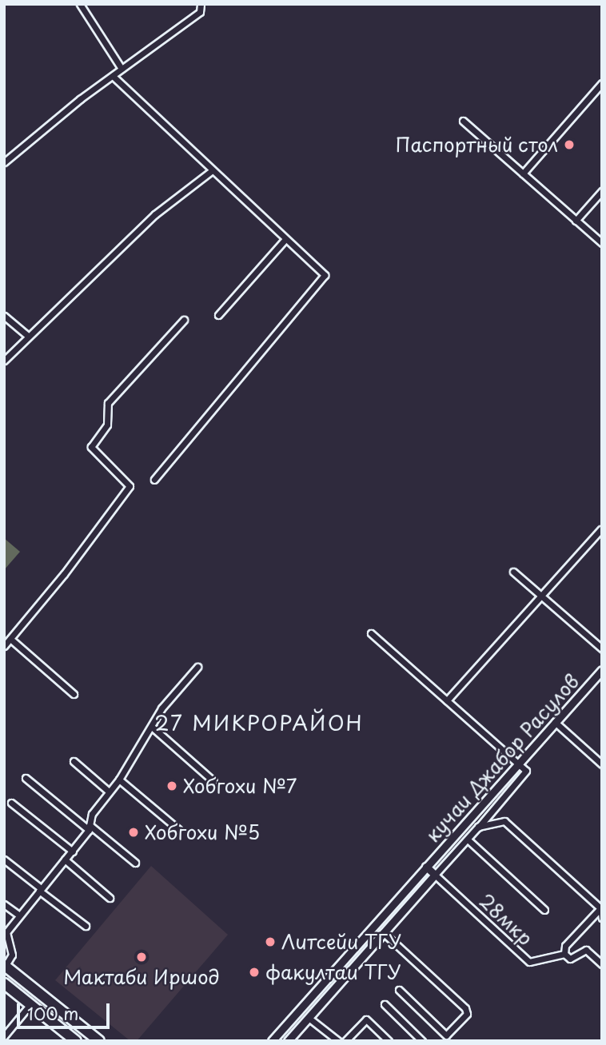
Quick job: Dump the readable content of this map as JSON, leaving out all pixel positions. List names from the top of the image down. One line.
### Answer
{"streets":{"street":["кучаи Джабор Расулов","28мкр"]},"districts":["27 МИКРОРАЙОН"],"places":["Паспортный стол","Хобгохи №7","Хобгохи №5","Литсейи ТГУ","Мактаби Иршод","факултаи ТГУ"],"scale_bar":"100 m"}
